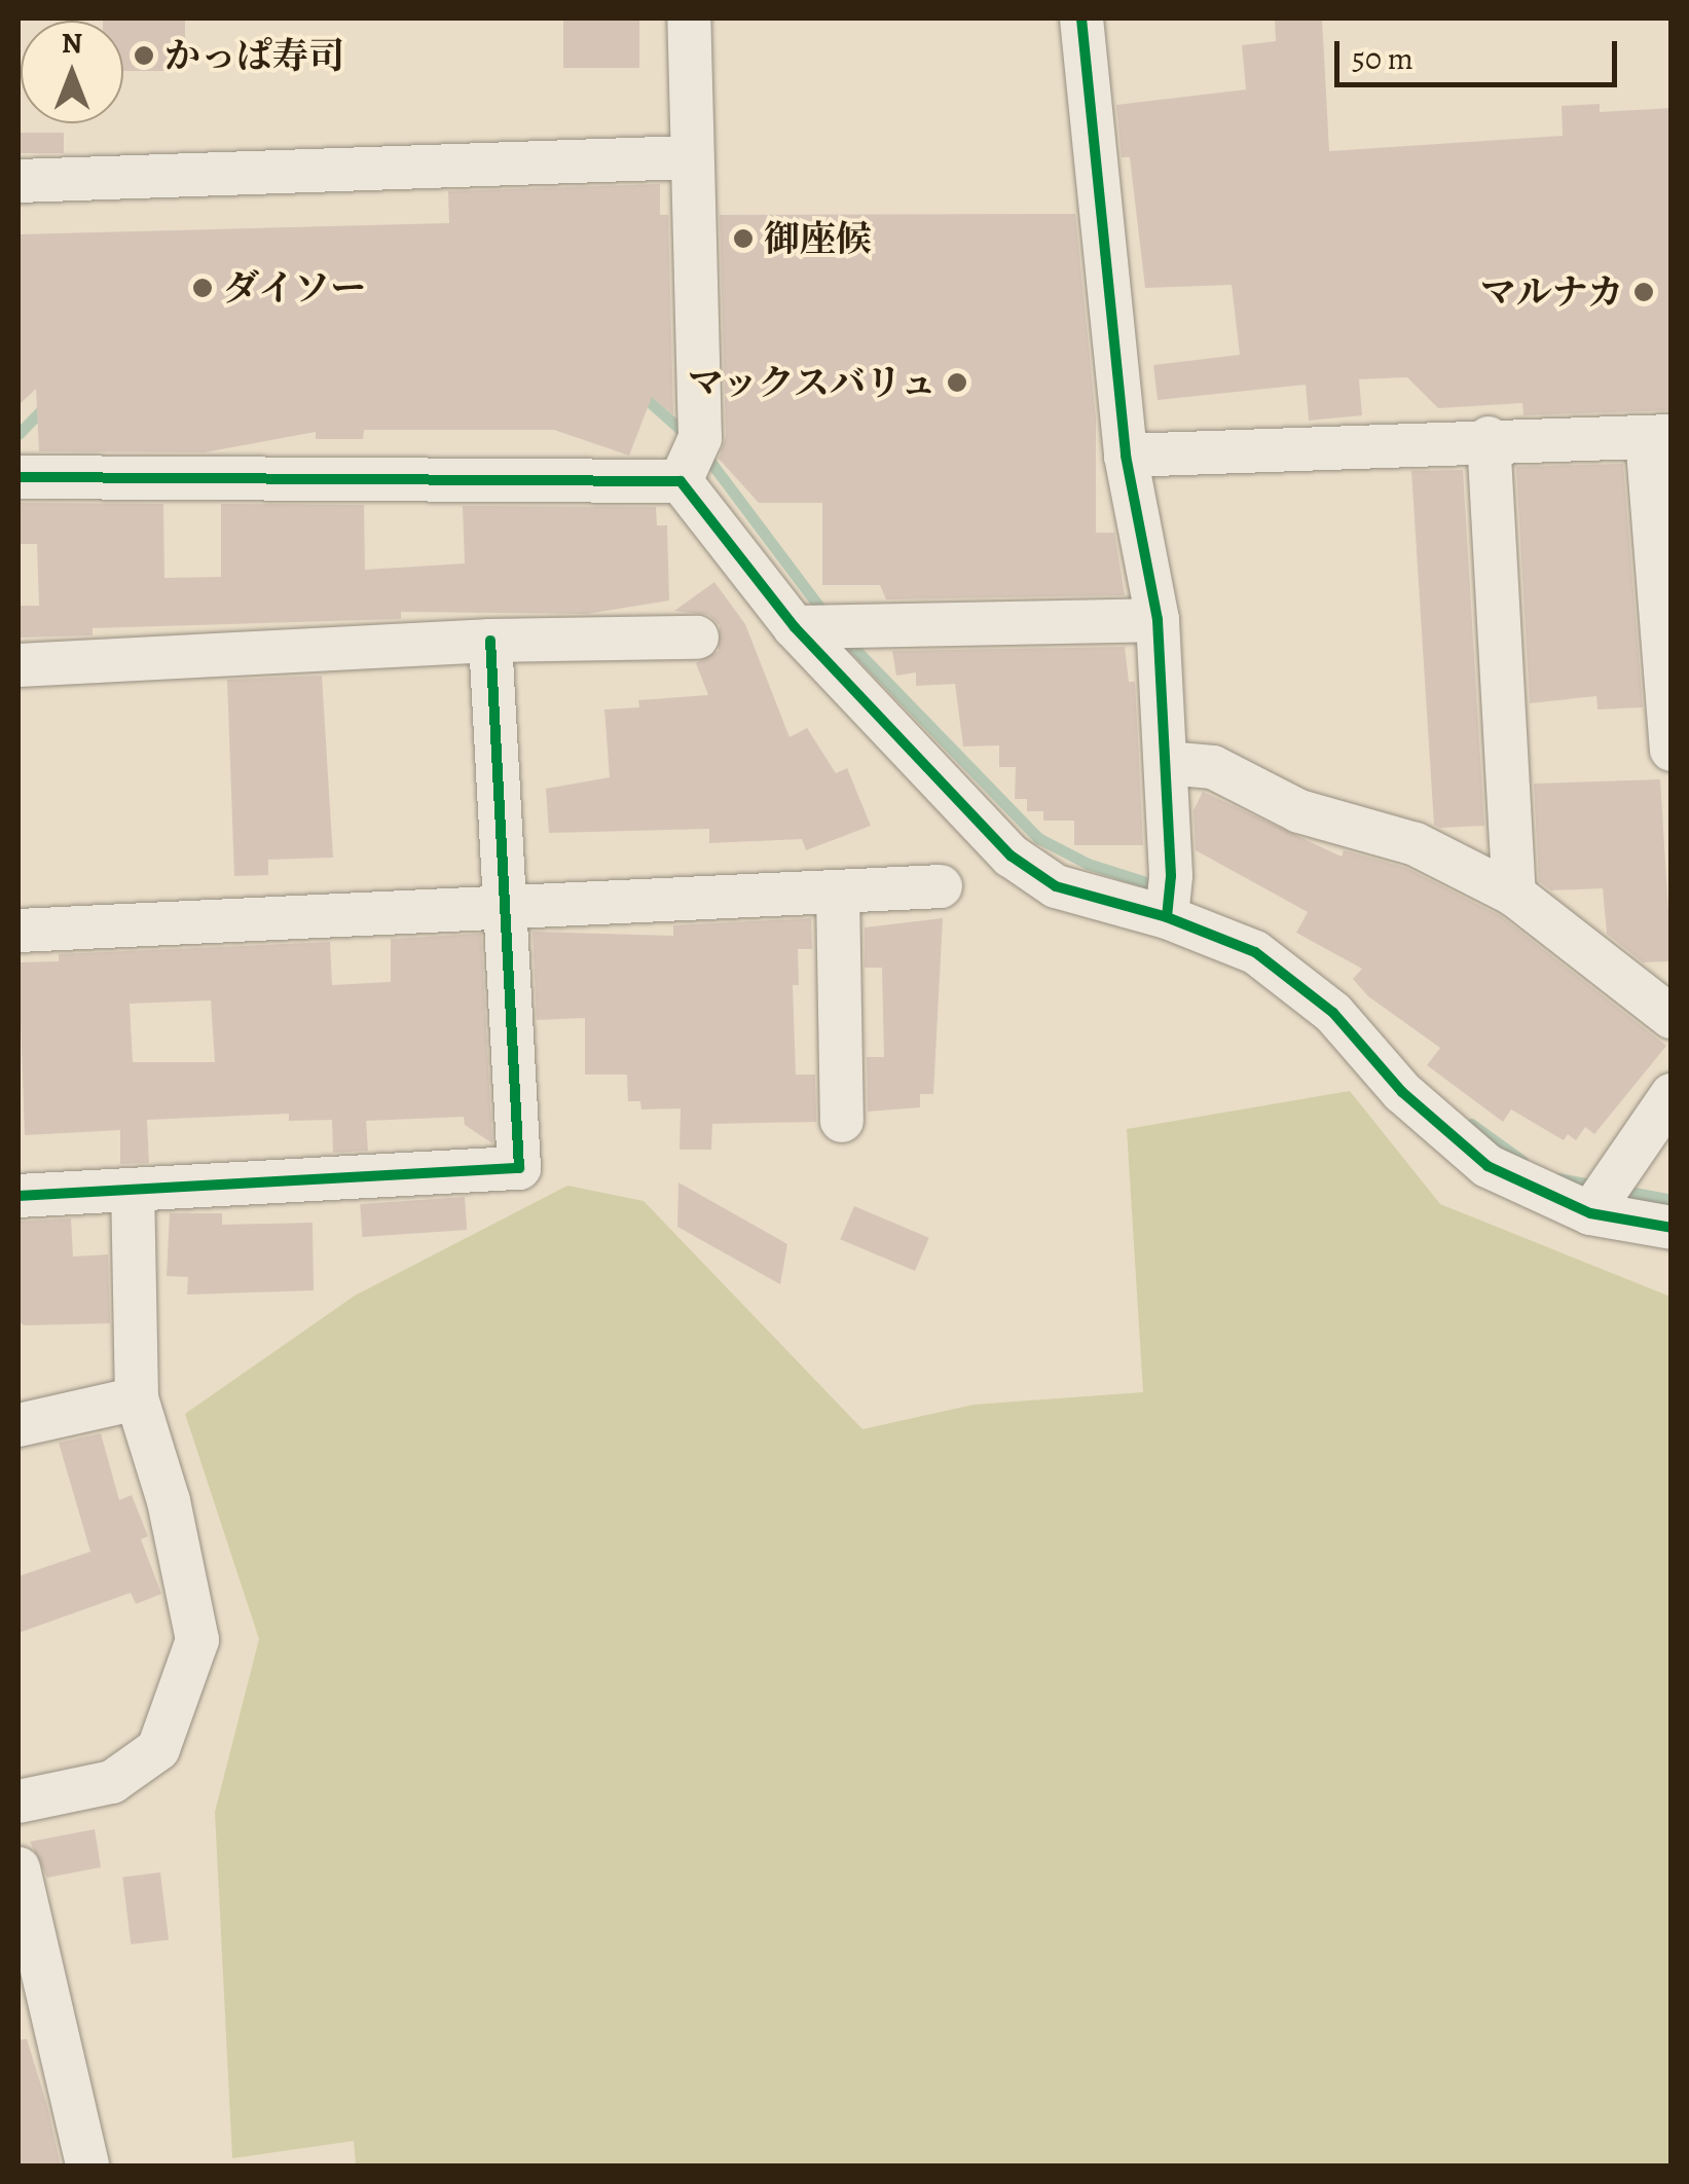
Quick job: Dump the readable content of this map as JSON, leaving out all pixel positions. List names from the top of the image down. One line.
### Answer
{"places":["かっぱ寿司","御座候","ダイソー","マルナカ","マックスバリュ"],"scale_bar":"50 m","north":"top"}
